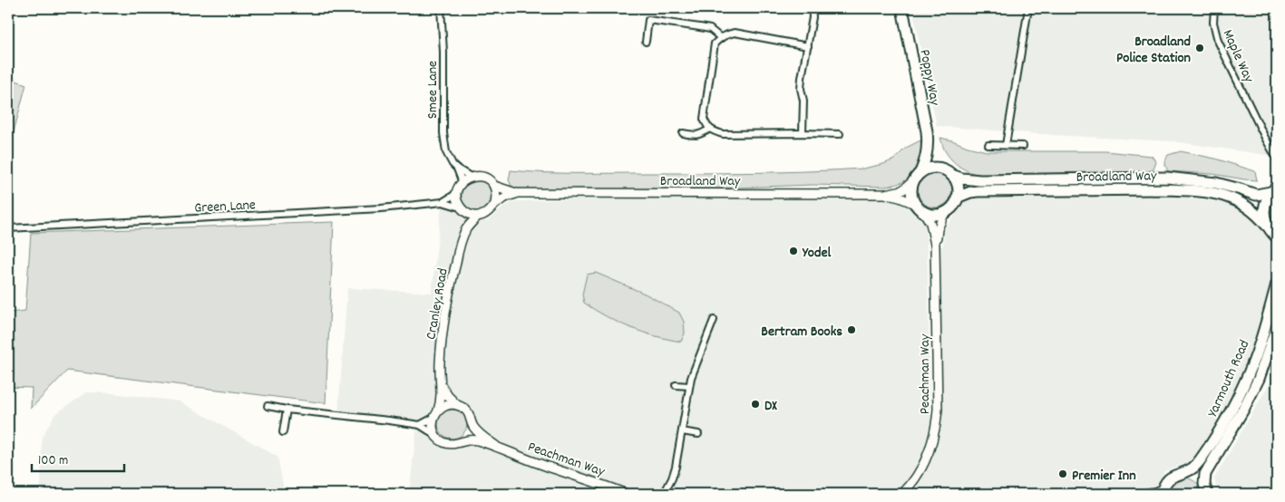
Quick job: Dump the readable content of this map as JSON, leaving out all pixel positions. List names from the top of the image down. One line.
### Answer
{"streets":{"highway":["Poppy Way","Broadland Way","Yarmouth Road"],"street":["Maple Way","Smee Lane","Green Lane","Cranley Road","Peachman Way"]},"crossings":[["Poppy Way","Broadland Way"],["Poppy Way","Peachman Way"],["Smee Lane","Broadland Way"],["Smee Lane","Green Lane"],["Smee Lane","Cranley Road"],["Broadland Way","Green Lane"],["Broadland Way","Cranley Road"],["Broadland Way","Peachman Way"],["Green Lane","Cranley Road"],["Cranley Road","Peachman Way"]],"places":["Broadland Police Station","Yodel","Bertram Books","DX","Premier Inn"],"scale_bar":"100 m"}
